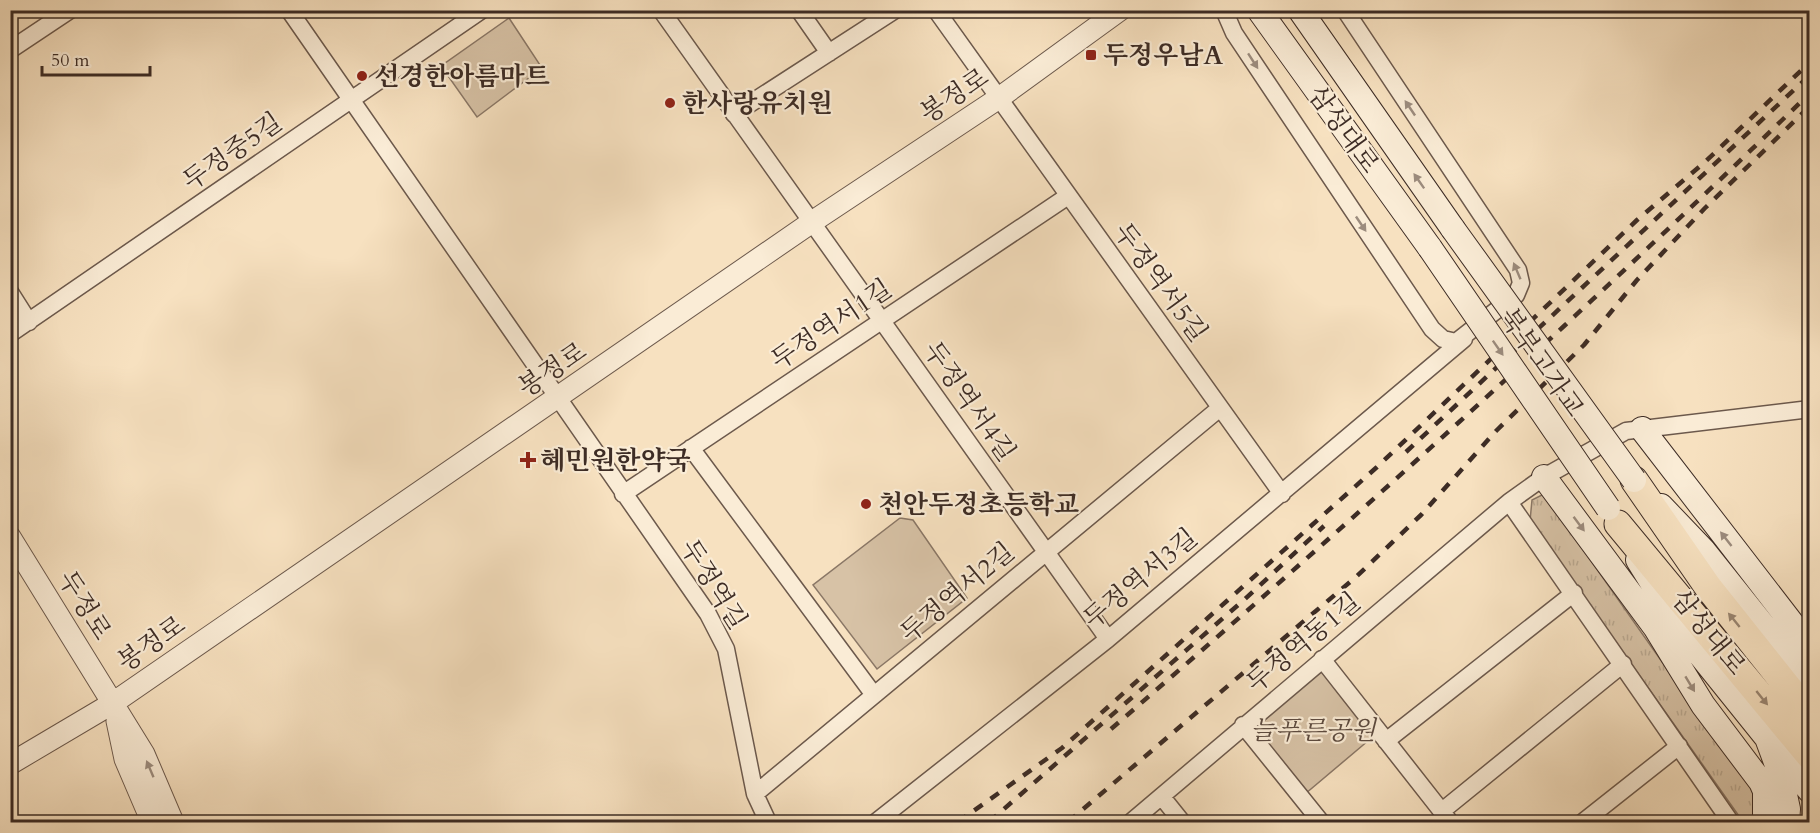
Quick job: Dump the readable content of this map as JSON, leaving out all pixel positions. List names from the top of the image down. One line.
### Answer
{"streets":{"highway":["삼성대로"],"main road":["북부고가교"],"street":["봉정로","두정중5길","두정역서5길","두정역서1길","두정역서4길","두정역서3길","두정역길","두정역서2길","두정로","두정역동1길"]},"crossings":[["봉정로","두정역서5길"],["봉정로","두정역서4길"],["봉정로","두정역길"],["봉정로","두정로"],["삼성대로","북부고가교"],["두정중5길","두정역길"],["두정역서5길","두정역서1길"],["두정역서5길","두정역서3길"],["두정역서5길","두정역서2길"],["두정역서1길","두정역서4길"],["두정역서1길","두정역길"],["두정역서4길","두정역서3길"],["두정역서4길","두정역서2길"],["두정역길","두정역서2길"]],"parks":["늘푸른공원"],"places":{"transit":["두정우남A"],"other":["선경한아름마트","한사랑유치원","천안두정초등학교"],"health":["혜민원한약국"]},"scale_bar":"50 m"}
